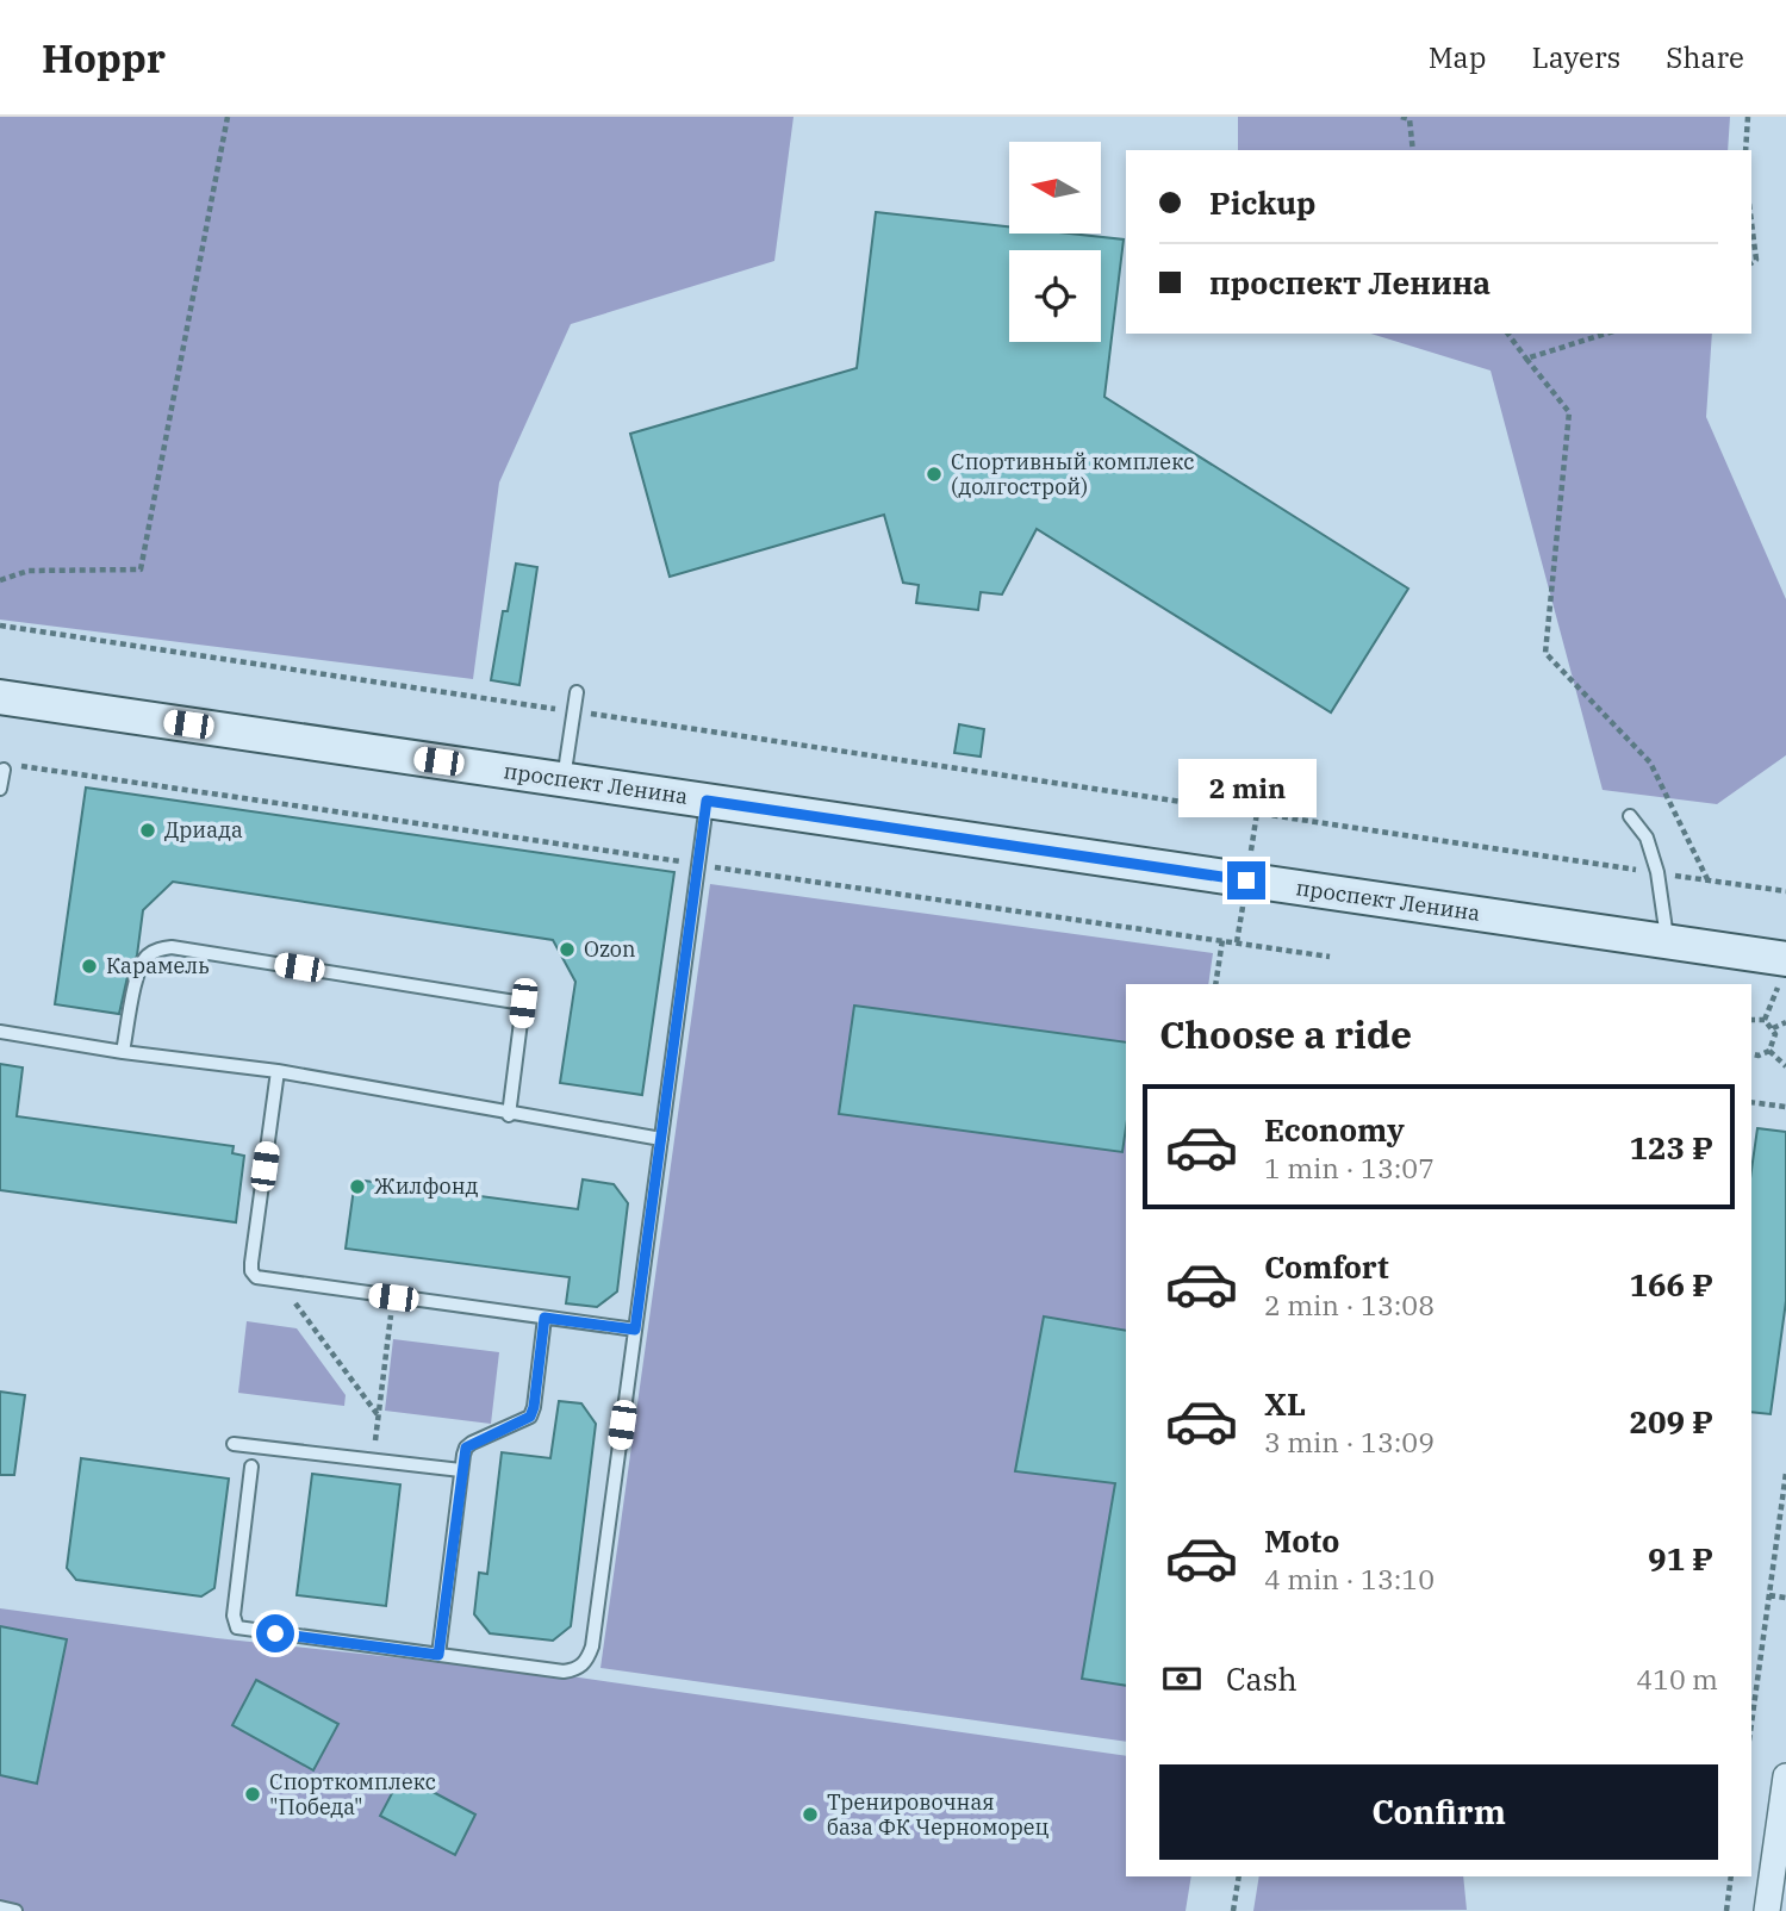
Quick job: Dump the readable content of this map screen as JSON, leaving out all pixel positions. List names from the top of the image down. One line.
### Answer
{"streets":{"street":["проспект Ленина"]},"places":["Спортивный комплекс (долгострой)","Дриада","Ozon","Карамель","Жилфонд","Спорткомплекс \"Победа\"","Тренировочная база ФК Черноморец"],"north":"left","page":{"header":"Hoppr","nav":["Map","Layers","Share"],"banner":["Pickup","проспект Ленина"],"bubble":"2 min","heading":"Choose a ride","list":[{"name":"Economy","note":"1 min · 13:07","value":"123 ₽"},{"name":"Comfort","note":"2 min · 13:08","value":"166 ₽"},{"name":"XL","note":"3 min · 13:09","value":"209 ₽"},{"name":"Moto","note":"4 min · 13:10","value":"91 ₽"}],"pay":["Cash","410 m"],"buttons":"Confirm"}}
